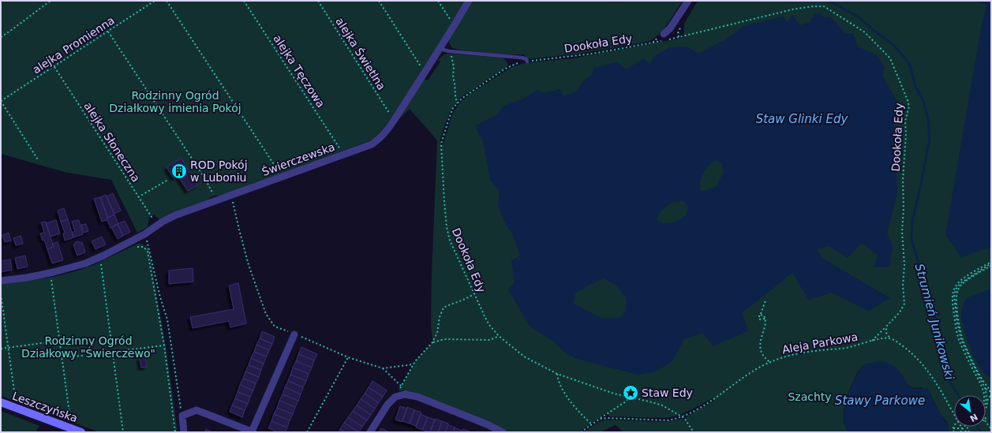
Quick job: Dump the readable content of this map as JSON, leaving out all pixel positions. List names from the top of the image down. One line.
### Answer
{"streets":{"street":["Świerczewska","Leszczyńska"],"path":["Dookoła Edy","alejka Promienna","alejka Świetlna","alejka Tęczowa","alejka Słoneczna","Aleja Parkowa"]},"crossings":[["Dookoła Edy","Aleja Parkowa"],["alejka Promienna","alejka Słoneczna"],["alejka Słoneczna","Świerczewska"]],"water":["Staw Glinki Edy","Strumień Junikowski","Stawy Parkowe"],"parks":["Rodzinny Ogród Działkowy imienia Pokój","Rodzinny Ogród Działkowy \"Świerczewo\"","Szachty"],"places":{"building":["ROD Pokój w Luboniu"],"place":["Staw Edy"]},"north":"bottom right"}
